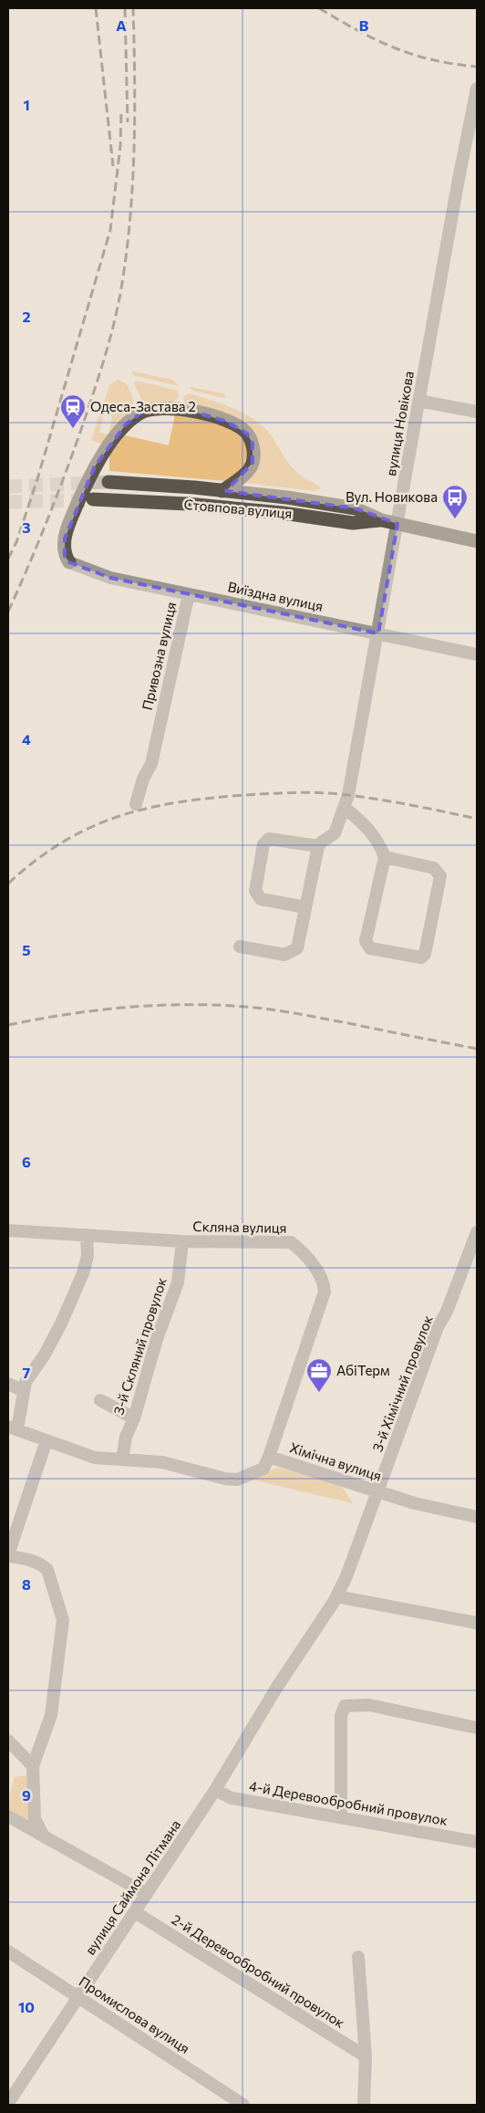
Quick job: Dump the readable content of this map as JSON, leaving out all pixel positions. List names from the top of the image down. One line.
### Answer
{"streets":{"main road":["Стовпова вулиця"],"street":["вулиця Новікова","Виїздна вулиця","Привозна вулиця","Скляна вулиця","3-й Скляний провулок","3-й Хімічний провулок","Хімічна вулиця","4-й Деревообробний провулок","вулиця Саймона Літмана","2-й Деревообробний провулок","Промислова вулиця"]},"crossings":[["вулиця Новікова","Стовпова вулиця"],["вулиця Новікова","Виїздна вулиця"],["Виїздна вулиця","Привозна вулиця"],["Скляна вулиця","3-й Скляний провулок"],["Скляна вулиця","Хімічна вулиця"],["3-й Скляний провулок","Хімічна вулиця"],["3-й Хімічний провулок","Хімічна вулиця"],["3-й Хімічний провулок","вулиця Саймона Літмана"],["4-й Деревообробний провулок","вулиця Саймона Літмана"],["вулиця Саймона Літмана","2-й Деревообробний провулок"],["вулиця Саймона Літмана","Промислова вулиця"]],"places":{"station":["Одеса-Застава 2"],"bus stop":["Вул. Новикова"],"office":["АбіТерм"]},"grid":{"columns":["A","B"],"rows":["1","2","3","4","5","6","7","8","9","10"]}}
